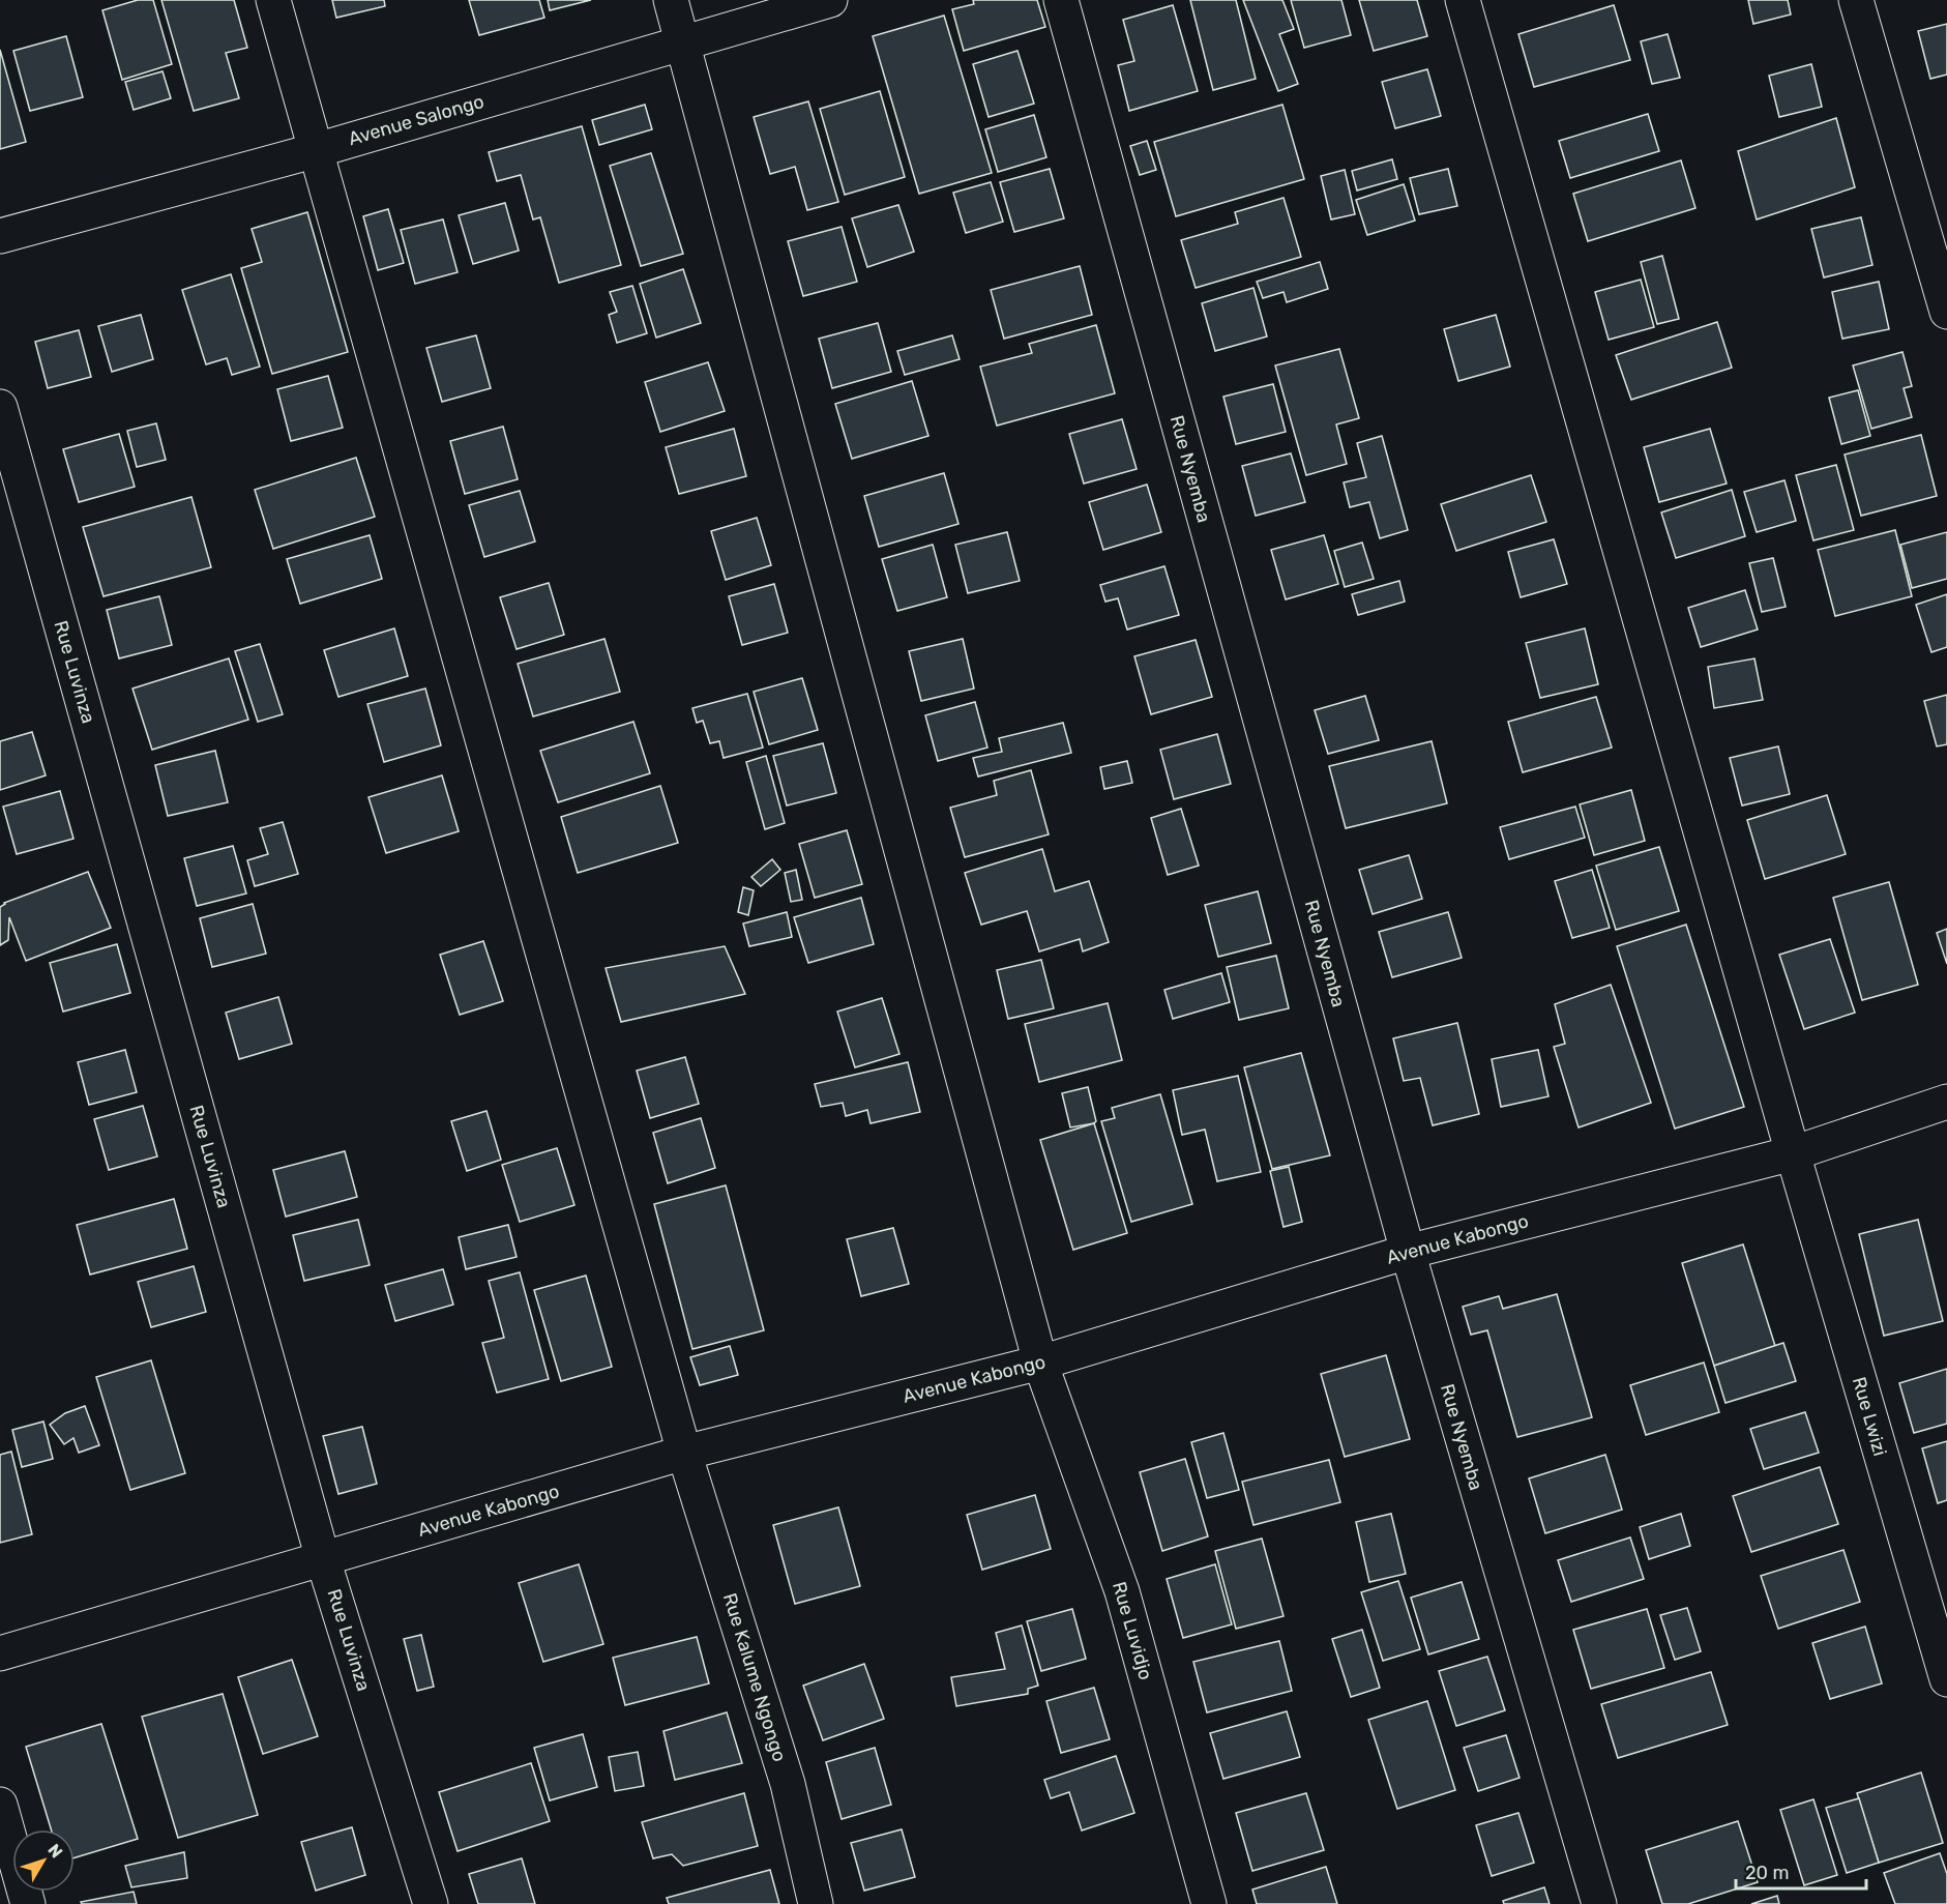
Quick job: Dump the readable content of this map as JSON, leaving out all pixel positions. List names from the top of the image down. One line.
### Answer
{"streets":{"street":["Avenue Salongo","Rue Nyemba","Rue Luvinza","Avenue Kabongo","Rue Lwizi","Rue Luvidjo","Rue Kalume Ngongo"]},"crossings":[["Avenue Salongo","Rue Luvidjo"],["Avenue Salongo","Rue Kalume Ngongo"],["Rue Nyemba","Avenue Kabongo"],["Rue Luvinza","Avenue Kabongo"],["Avenue Kabongo","Rue Lwizi"],["Avenue Kabongo","Rue Luvidjo"],["Avenue Kabongo","Rue Kalume Ngongo"]],"scale_bar":"20 m","north":"top right"}
